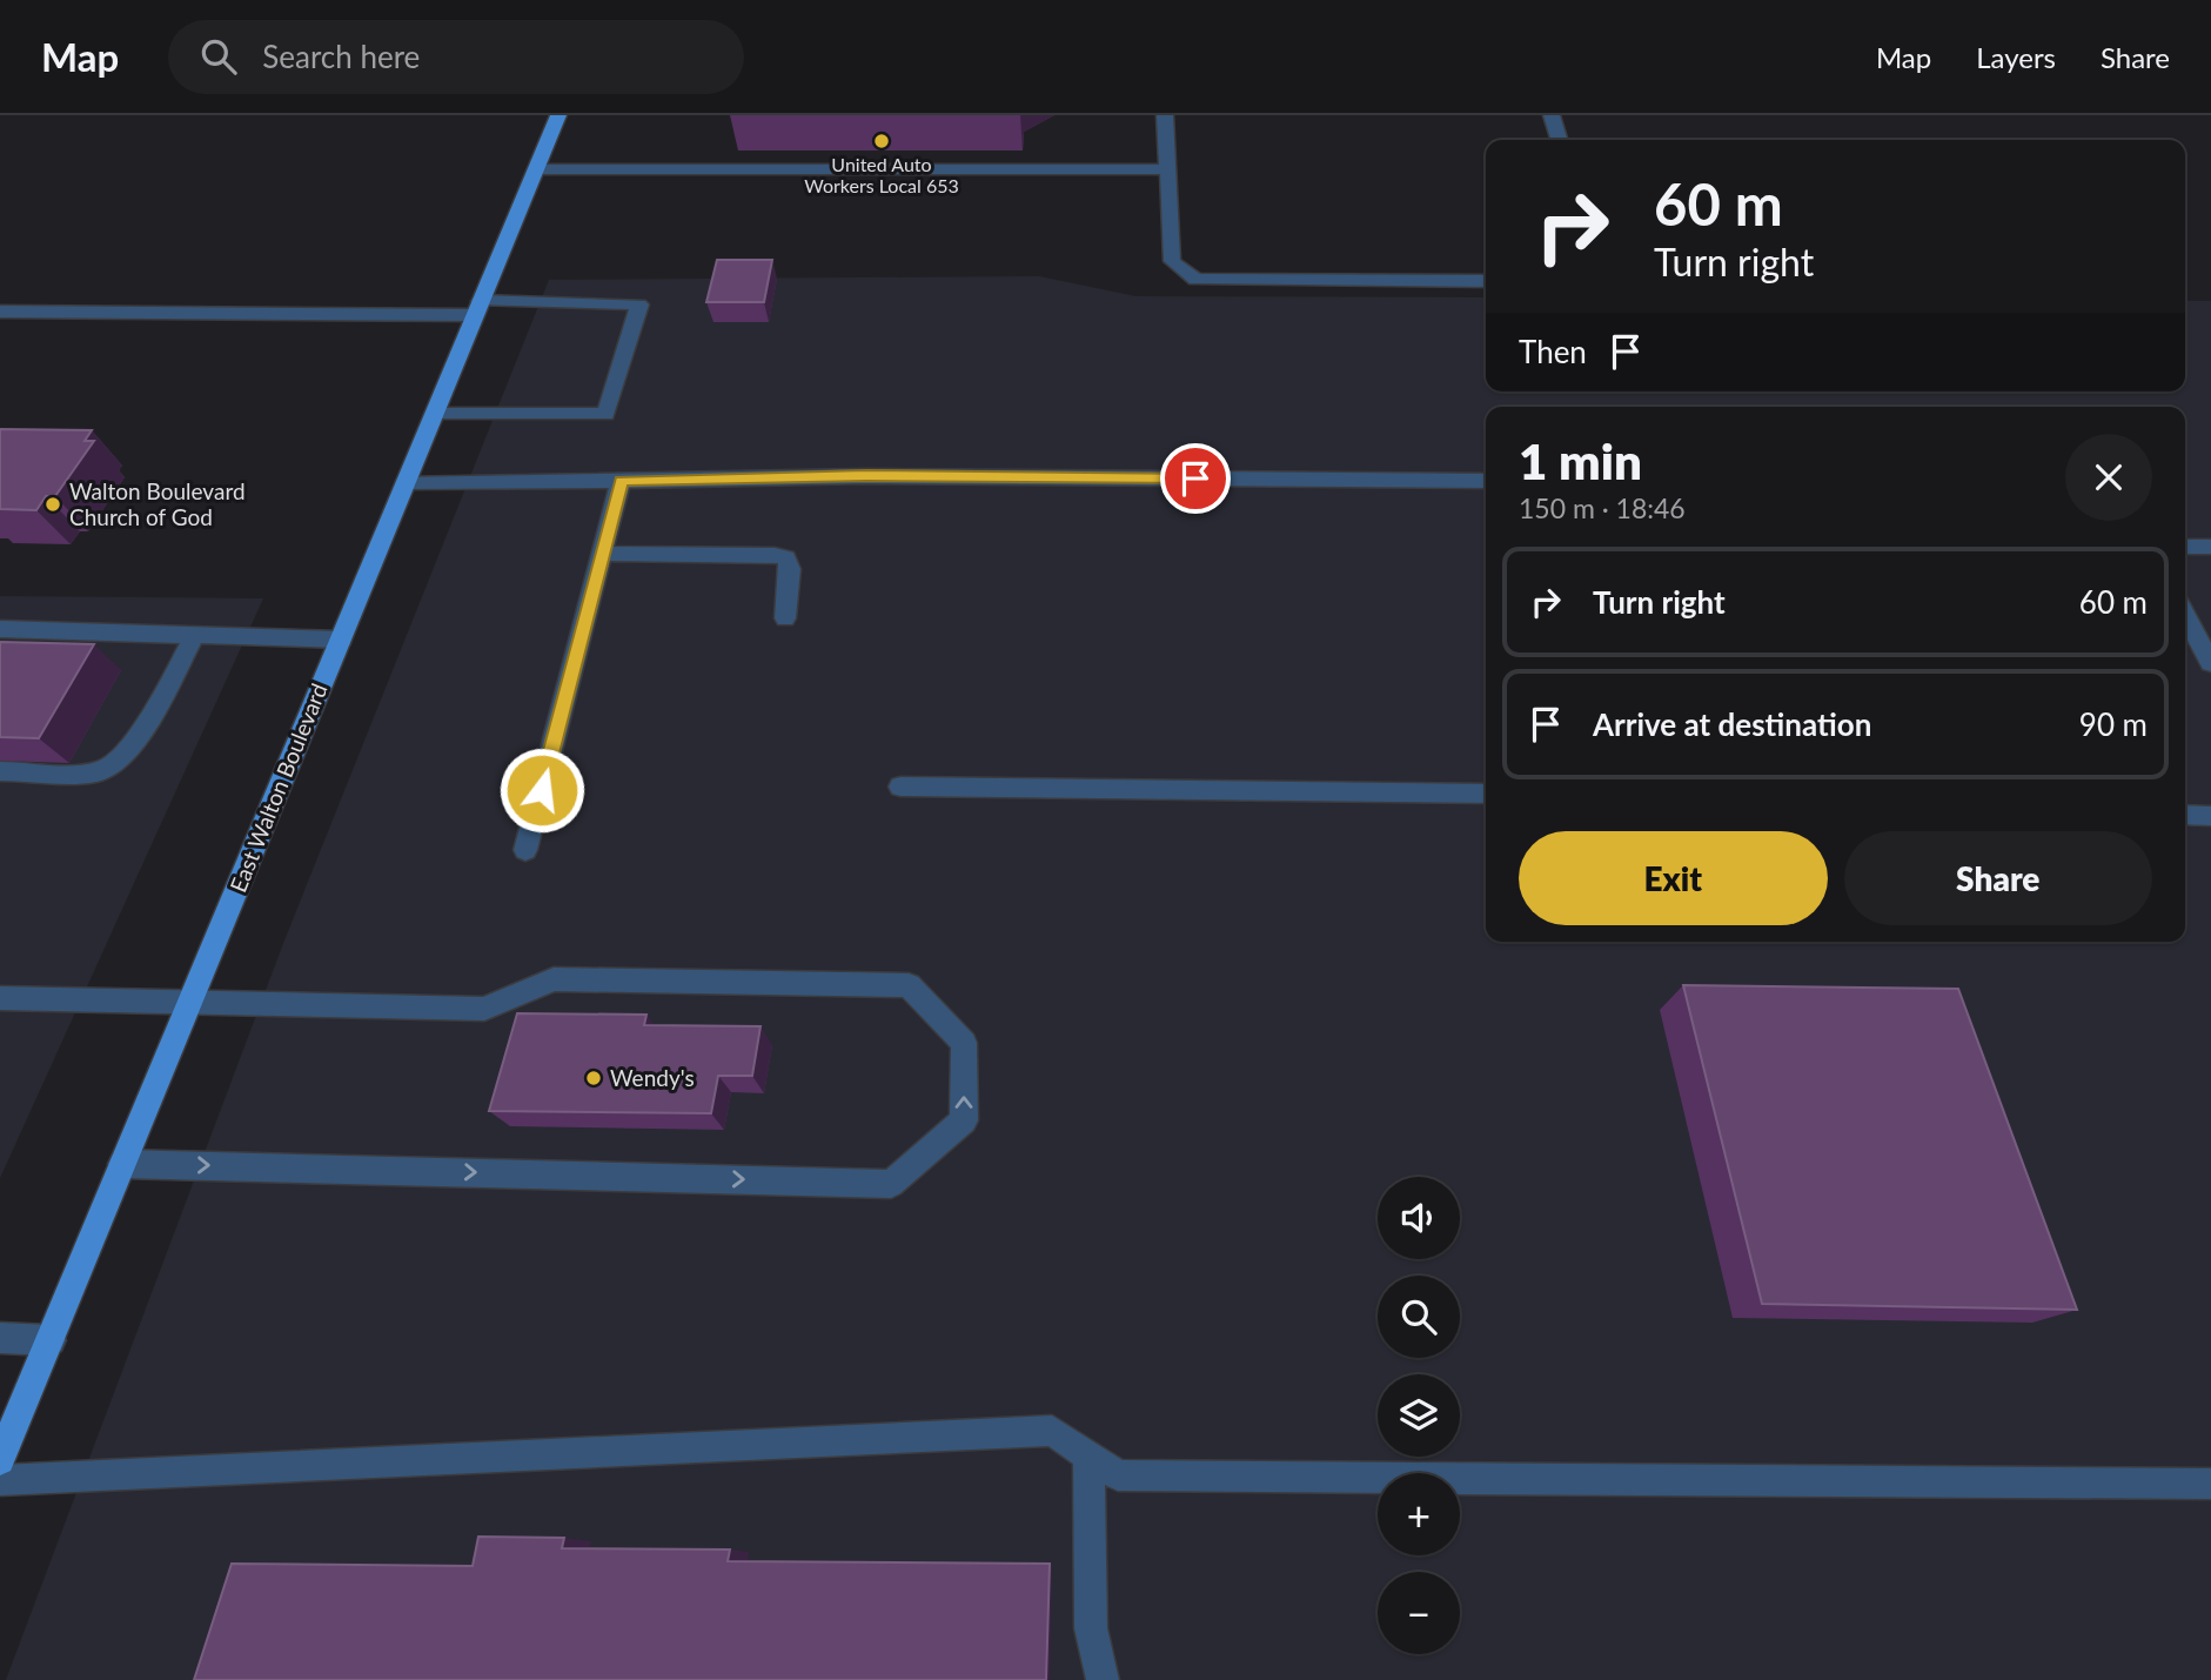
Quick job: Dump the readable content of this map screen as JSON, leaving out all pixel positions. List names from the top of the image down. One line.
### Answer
{"streets":{"main road":["East Walton Boulevard"]},"places":["United Auto Workers Local 653","Walton Boulevard Church of God","Wendy's"],"page":{"header":"Map","search":"Search here","nav":["Map","Layers","Share"],"turn":["60 m","Turn right"],"then":"Then","heading":["1 min","150 m · 18:46"],"list":[{"name":"Turn right","value":"60 m"},{"name":"Arrive at destination","value":"90 m"}],"buttons":["Exit","Share"],"map_buttons":["+","−"]}}
